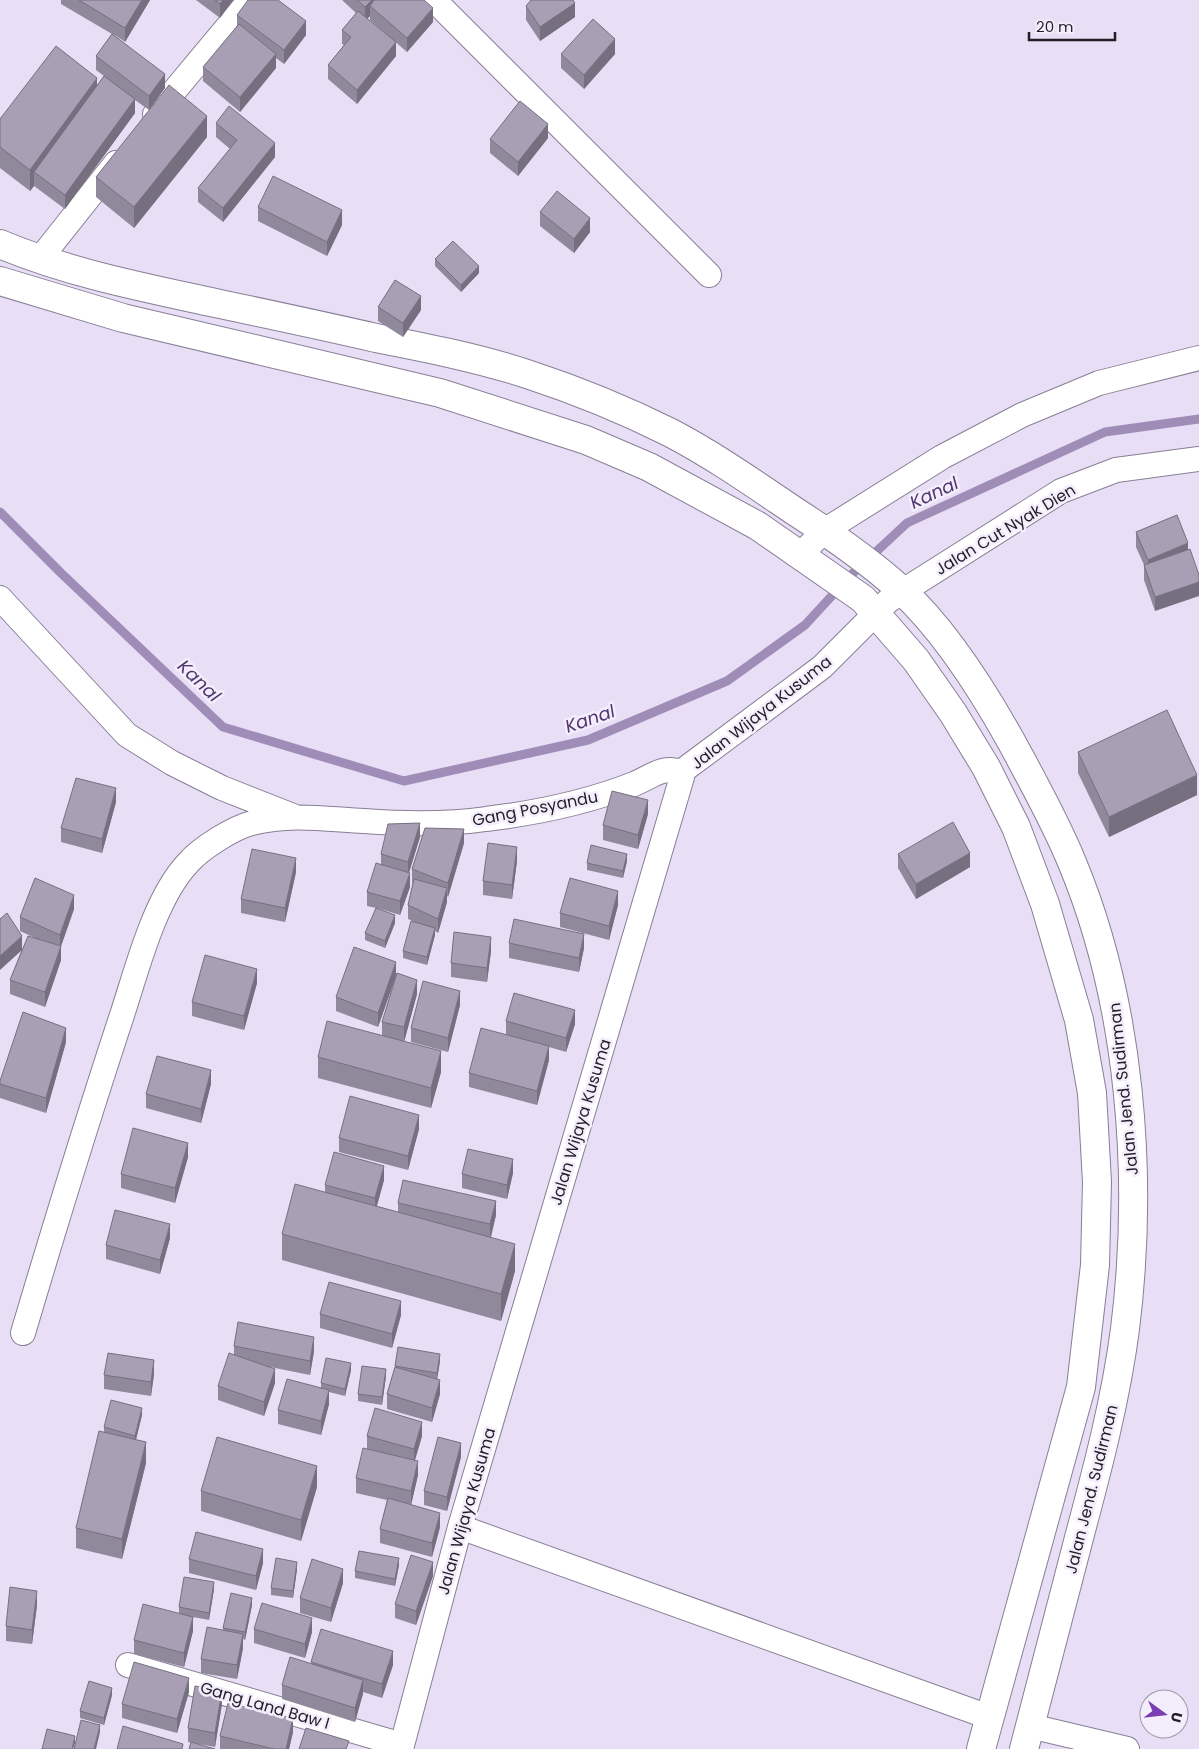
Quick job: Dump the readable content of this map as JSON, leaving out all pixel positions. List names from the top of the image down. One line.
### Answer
{"streets":{"highway":["Jalan Jend. Sudirman"],"street":["Jalan Cut Nyak Dien","Jalan Wijaya Kusuma","Gang Posyandu","Gang Land Baw I"]},"crossings":[["Jalan Cut Nyak Dien","Jalan Wijaya Kusuma"],["Jalan Cut Nyak Dien","Jalan Jend. Sudirman"],["Jalan Wijaya Kusuma","Gang Posyandu"],["Jalan Wijaya Kusuma","Jalan Jend. Sudirman"],["Jalan Wijaya Kusuma","Gang Land Baw I"]],"water":["Kanal"],"scale_bar":"20 m","north":"right"}
